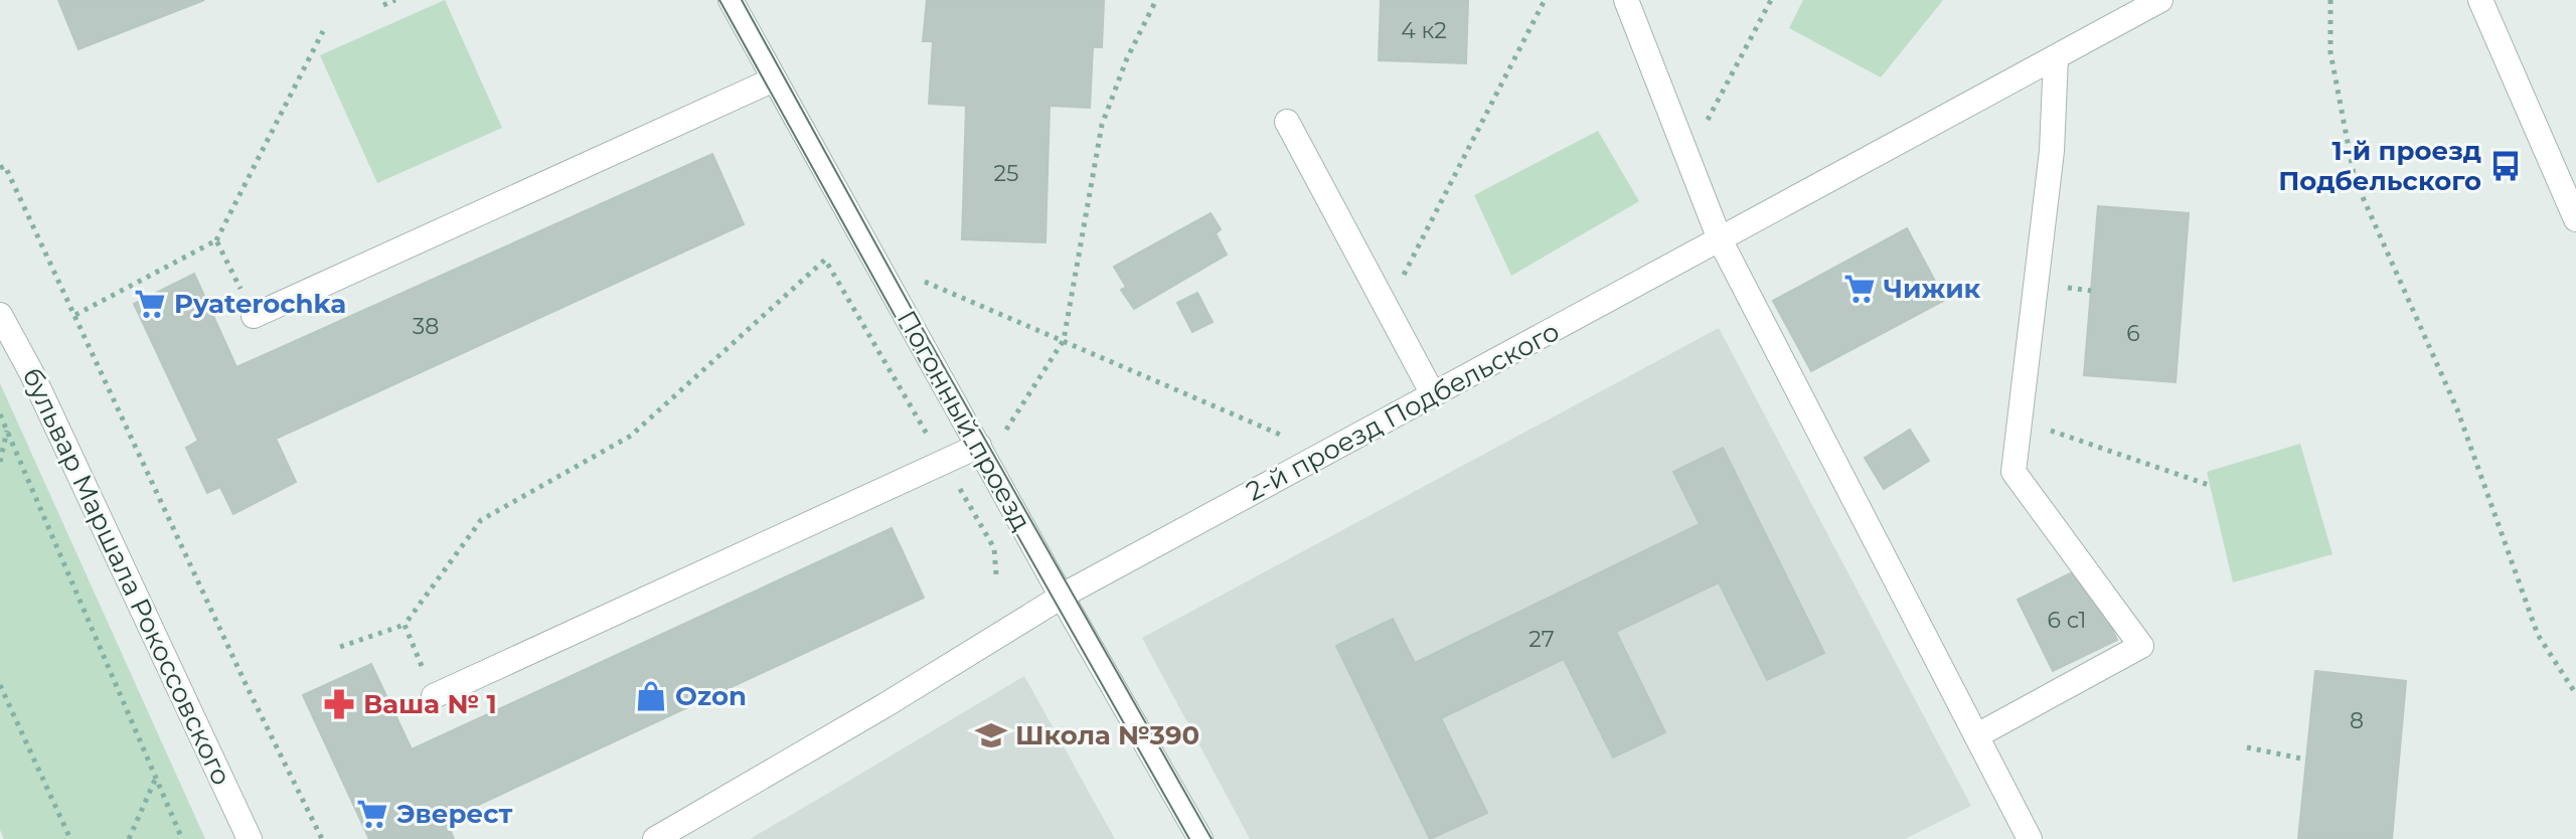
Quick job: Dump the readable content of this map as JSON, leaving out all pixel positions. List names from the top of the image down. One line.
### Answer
{"streets":{"street":["2-й проезд Подбельского","Погонный проезд","бульвар Маршала Рокоссовского"]},"crossings":[["2-й проезд Подбельского","Погонный проезд"]],"places":{"bus stop":["1-й проезд Подбельского"],"supermarket":["Чижик","Pyaterochka","Эверест"],"shop":["Ozon"],"pharmacy":["Ваша № 1"],"school or university":["Школа №390"]},"house_numbers":["4 к2","25","38","6","6 с1","27","8"]}
